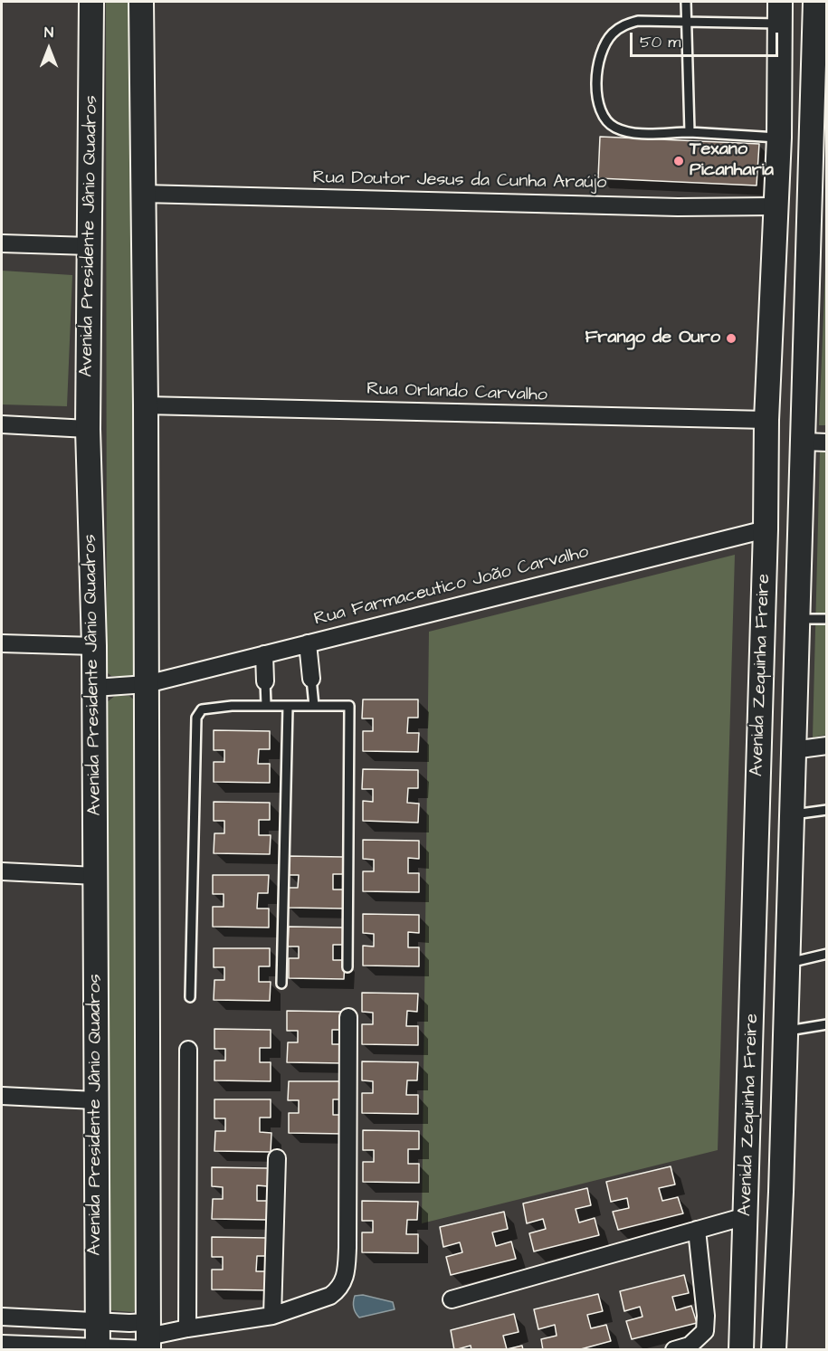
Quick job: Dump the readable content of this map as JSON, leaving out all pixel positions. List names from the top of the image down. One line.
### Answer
{"streets":{"main road":["Avenida Presidente Jânio Quadros","Avenida Zequinha Freire"],"street":["Rua Doutor Jesus da Cunha Araújo","Rua Orlando Carvalho","Rua Farmaceutico João Carvalho"]},"crossings":[["Rua Doutor Jesus da Cunha Araújo","Avenida Zequinha Freire"],["Avenida Presidente Jânio Quadros","Rua Farmaceutico João Carvalho"],["Rua Orlando Carvalho","Avenida Zequinha Freire"],["Rua Farmaceutico João Carvalho","Avenida Zequinha Freire"]],"places":["Texano Picanharia","Frango de Ouro"],"scale_bar":"50 m","north":"top"}
